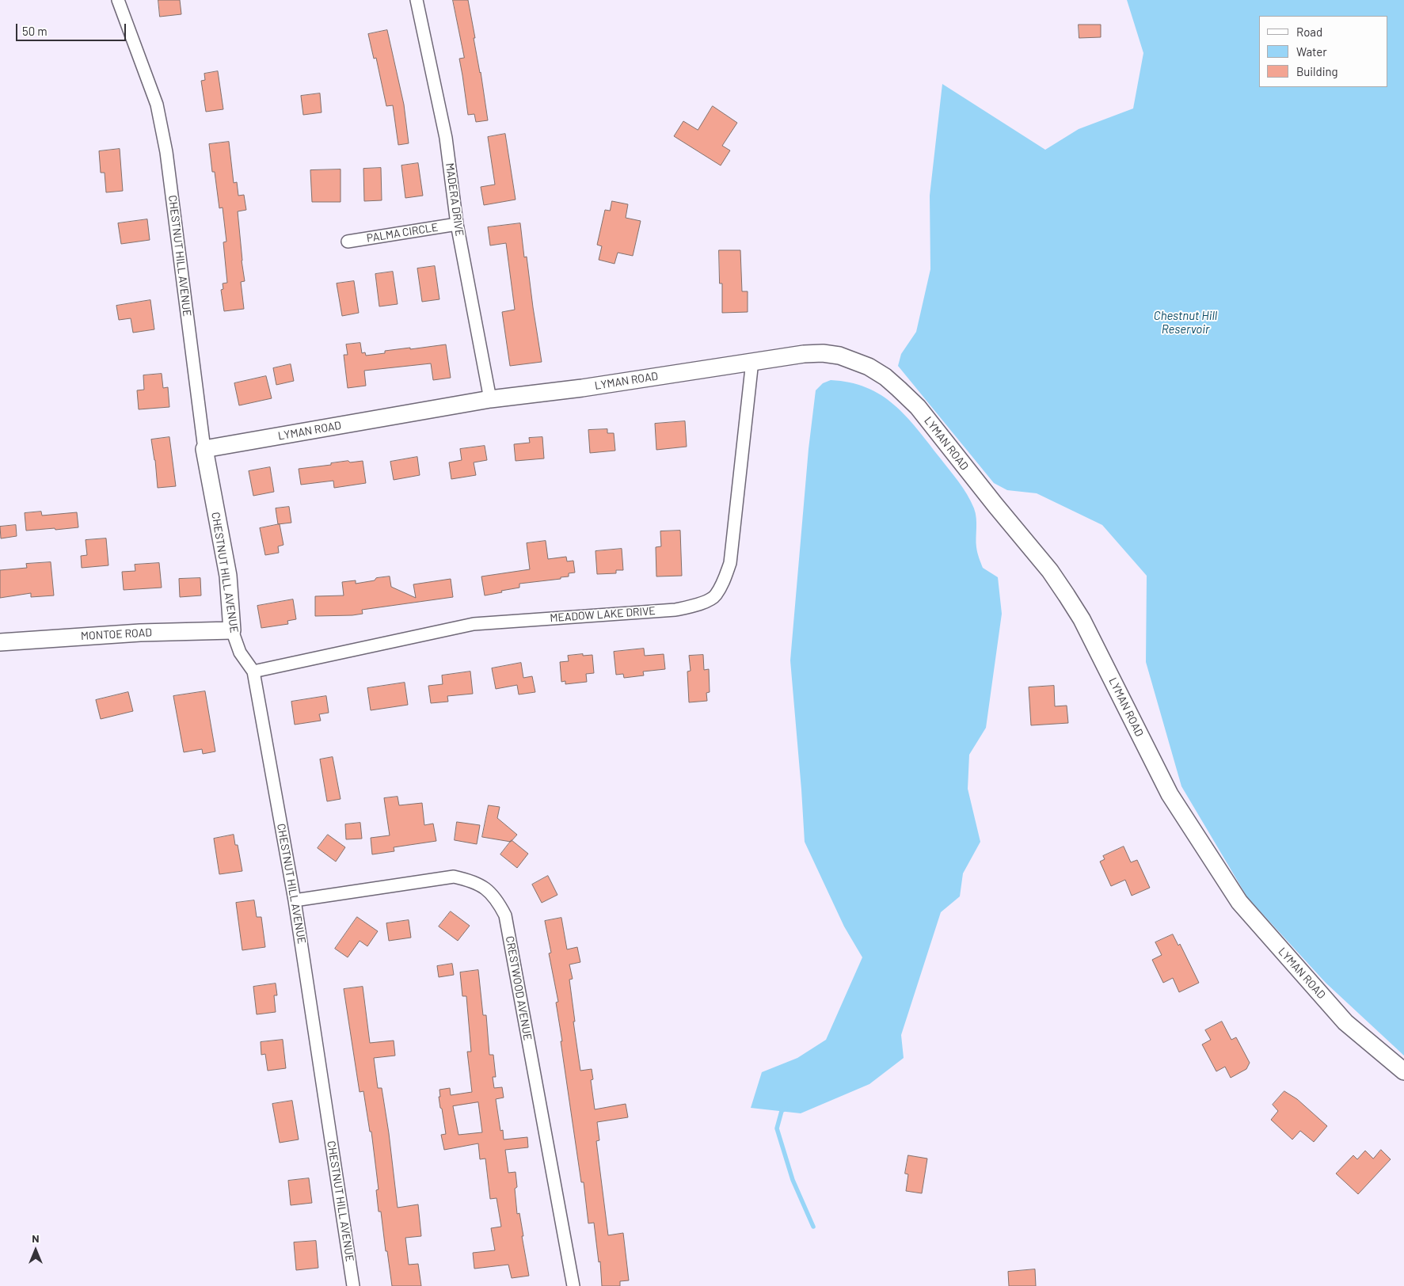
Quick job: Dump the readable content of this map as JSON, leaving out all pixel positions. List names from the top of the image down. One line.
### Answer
{"streets":{"street":["MADERA DRIVE","PALMA CIRCLE","CHESTNUT HILL AVENUE","LYMAN ROAD","MEADOW LAKE DRIVE","MONTOE ROAD","CRESTWOOD AVENUE"]},"crossings":[["MADERA DRIVE","PALMA CIRCLE"],["MADERA DRIVE","LYMAN ROAD"],["CHESTNUT HILL AVENUE","LYMAN ROAD"],["CHESTNUT HILL AVENUE","MEADOW LAKE DRIVE"],["CHESTNUT HILL AVENUE","MONTOE ROAD"],["CHESTNUT HILL AVENUE","CRESTWOOD AVENUE"],["LYMAN ROAD","MEADOW LAKE DRIVE"]],"water":["Chestnut Hill Reservoir"],"legend":["Road","Water","Building"],"scale_bar":"50 m","north":"top"}
